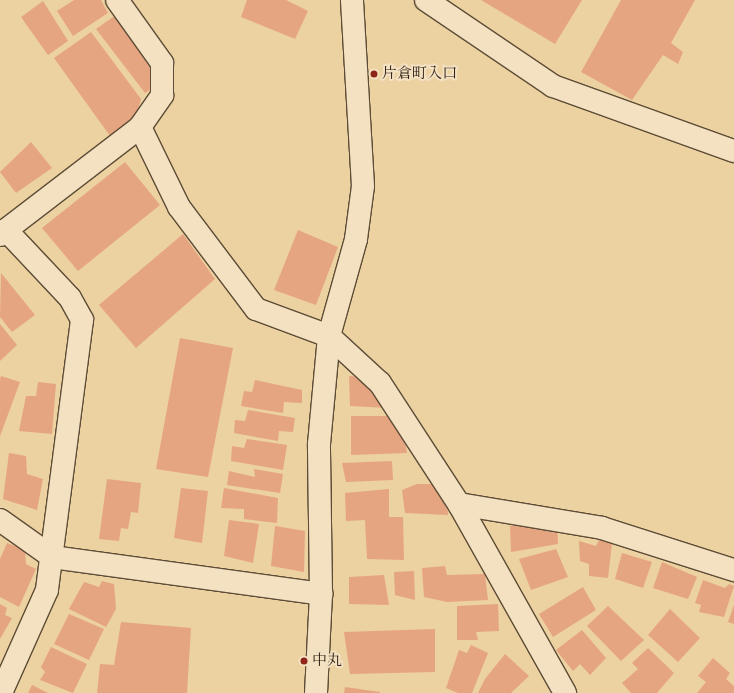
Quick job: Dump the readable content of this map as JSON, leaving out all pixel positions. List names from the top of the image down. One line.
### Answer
{"places":["片倉町入口","中丸"]}
